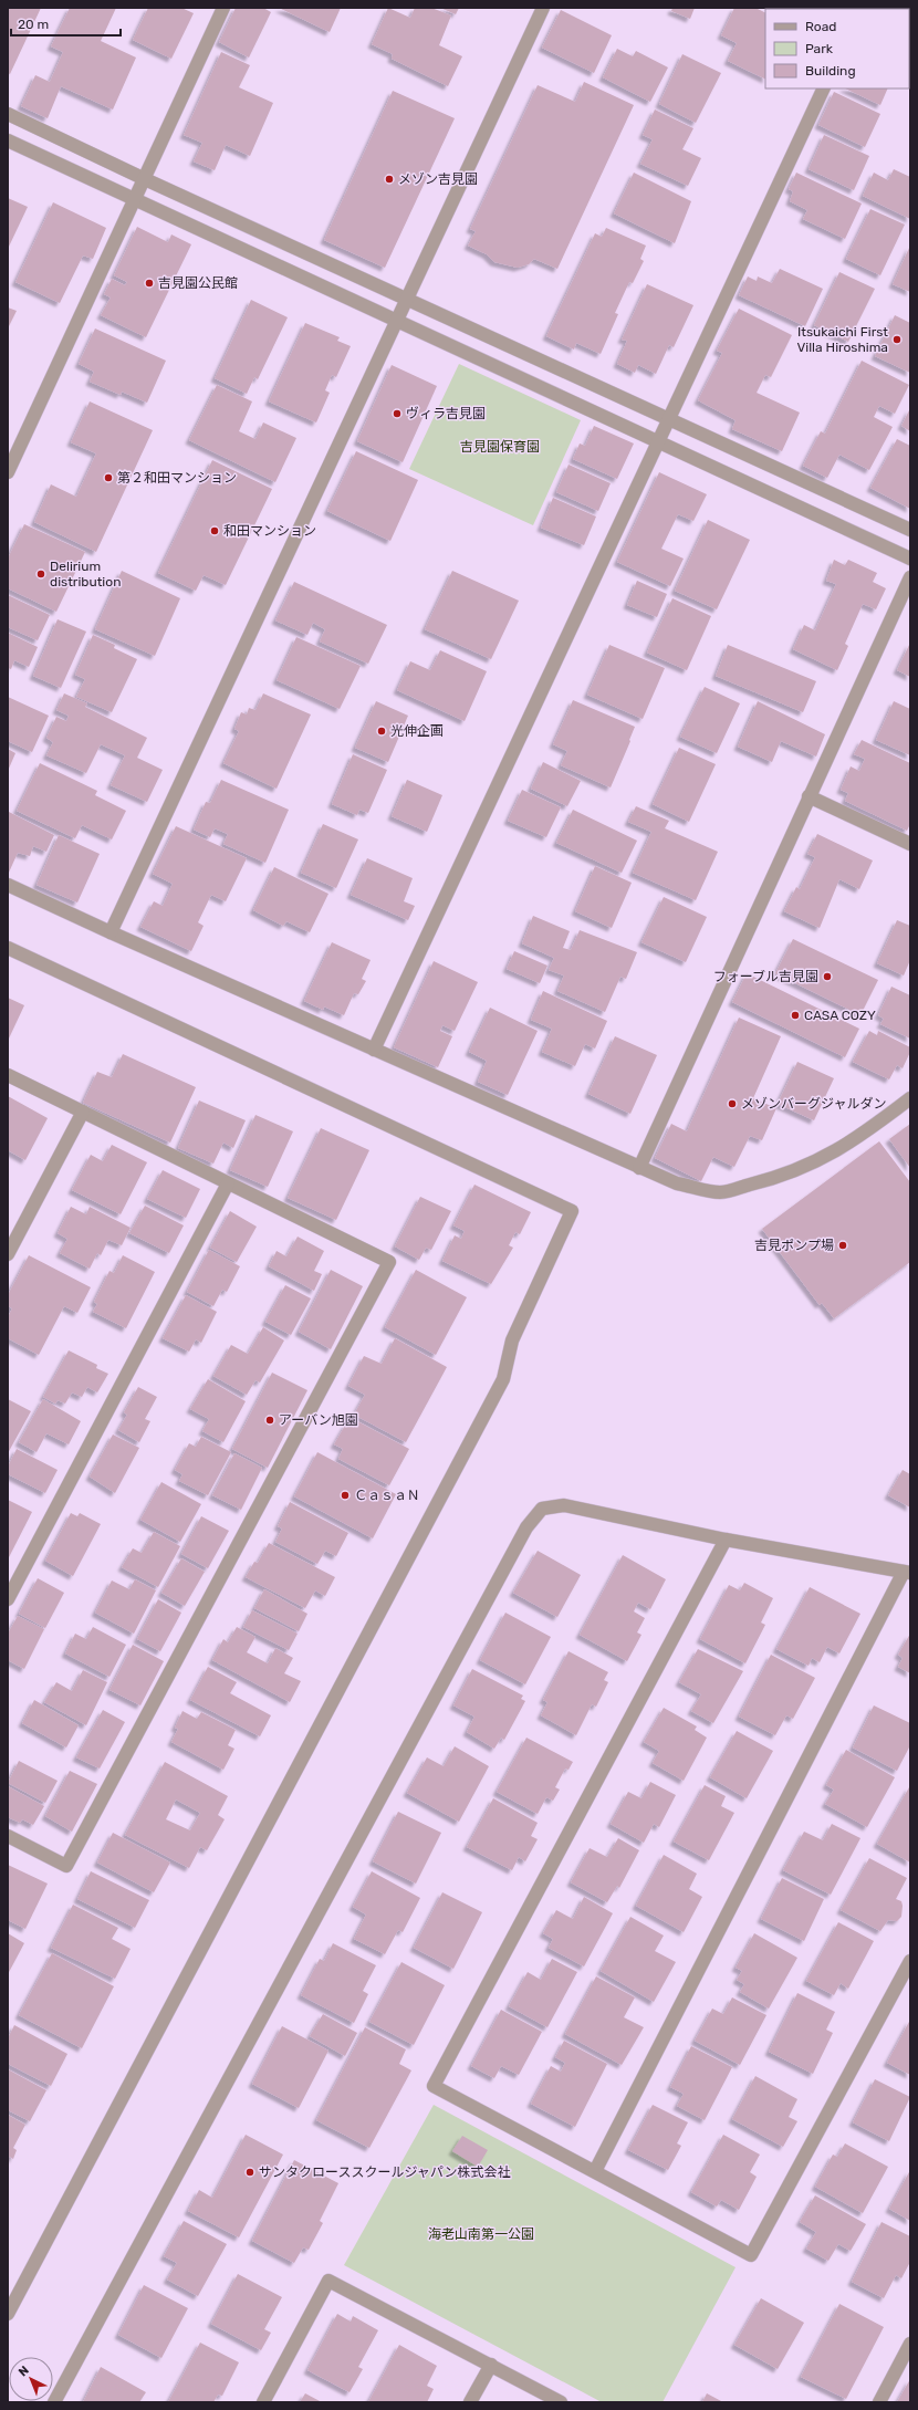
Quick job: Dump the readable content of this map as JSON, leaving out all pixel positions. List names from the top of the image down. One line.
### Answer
{"parks":["吉見園保育園","海老山南第一公園"],"places":["メゾン吉見園","吉見園公民館","Itsukaichi First Villa Hiroshima","ヴィラ吉見園","第２和田マンション","和田マンション","Delirium distribution","光伸企画","フォーブル吉見園","CASA COZY","メゾンバーグジャルダン","吉見ポンプ場","アーバン旭園","ＣａｓａＮ","サンタクローススクールジャパン株式会社"],"legend":["Road","Park","Building"],"scale_bar":"20 m","north":"top left"}
